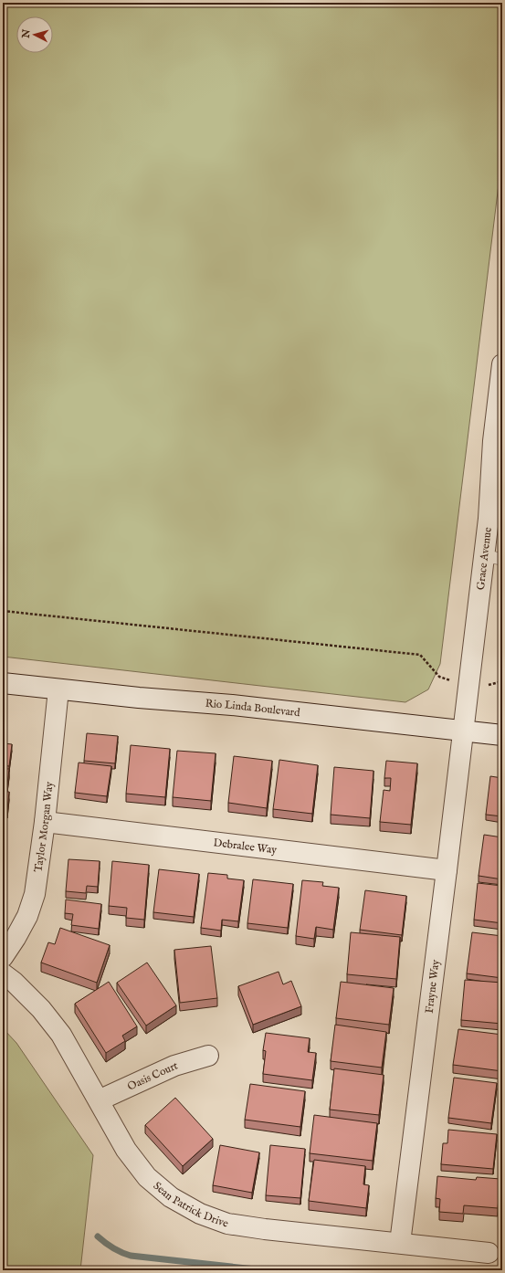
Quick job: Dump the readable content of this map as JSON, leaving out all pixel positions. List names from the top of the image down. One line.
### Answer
{"streets":{"street":["Grace Avenue","Rio Linda Boulevard","Taylor Morgan Way","Debralee Way","Frayne Way","Oasis Court","Sean Patrick Drive"]},"crossings":[["Grace Avenue","Rio Linda Boulevard"],["Grace Avenue","Frayne Way"],["Rio Linda Boulevard","Taylor Morgan Way"],["Rio Linda Boulevard","Frayne Way"],["Taylor Morgan Way","Debralee Way"],["Debralee Way","Frayne Way"],["Frayne Way","Sean Patrick Drive"],["Oasis Court","Sean Patrick Drive"]],"north":"left"}
